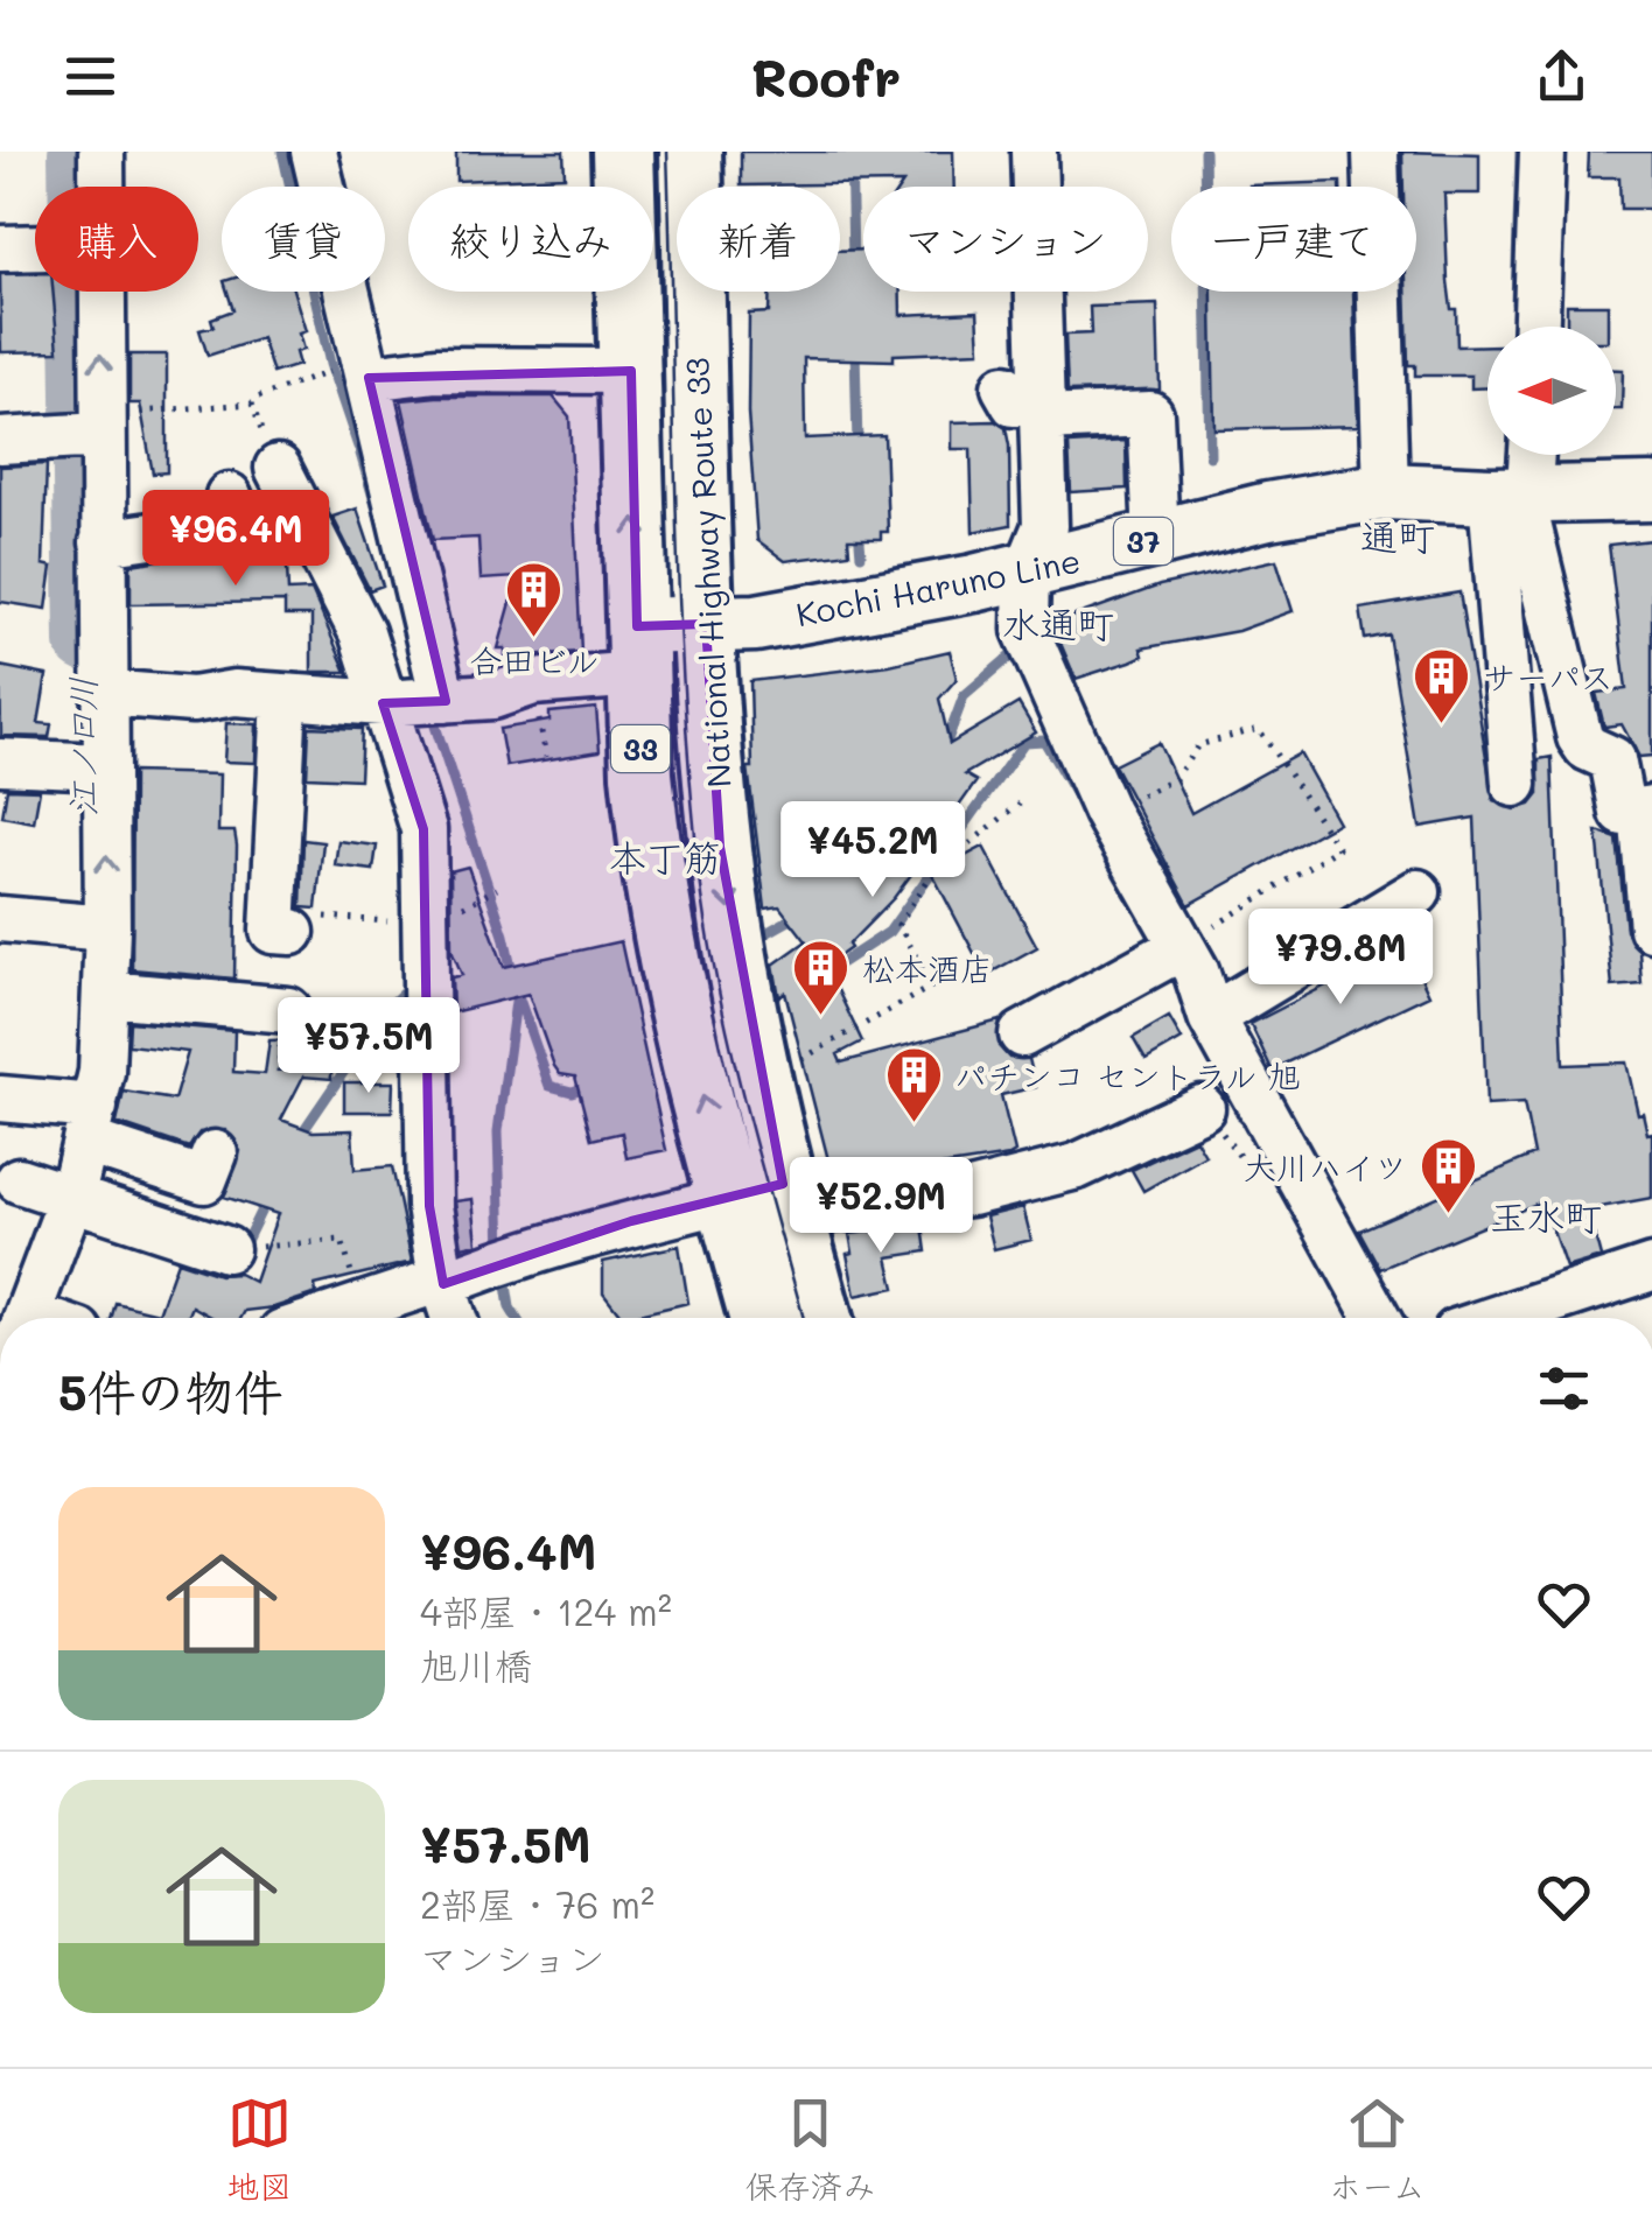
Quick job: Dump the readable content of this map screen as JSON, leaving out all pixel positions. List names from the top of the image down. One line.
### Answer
{"streets":{"highway":["National Highway Route 33","33"],"main road":["37","Kochi Haruno Line"]},"crossings":[["National Highway Route 33","Kochi Haruno Line"]],"districts":["通町","水通町","本丁筋","玉水町"],"water":["江ノ口川"],"places":{"building":["合田ビル","サーパス","松本酒店","パチンコ セントラル 旭","大川ハイツ"]},"north":"left","page":{"header":"Roofr","chip":["購入","賃貸","絞り込み","新着","マンション","一戸建て"],"price":["¥96.4M","¥45.2M","¥79.8M","¥57.5M","¥52.9M"],"heading":"5件の物件","list":[{"name":"¥96.4M","note":"4部屋 · 124 m² · 旭川橋"},{"name":"¥57.5M","note":"2部屋 · 76 m² · マンション"}],"tabs":["地図","保存済み","ホーム"]}}
